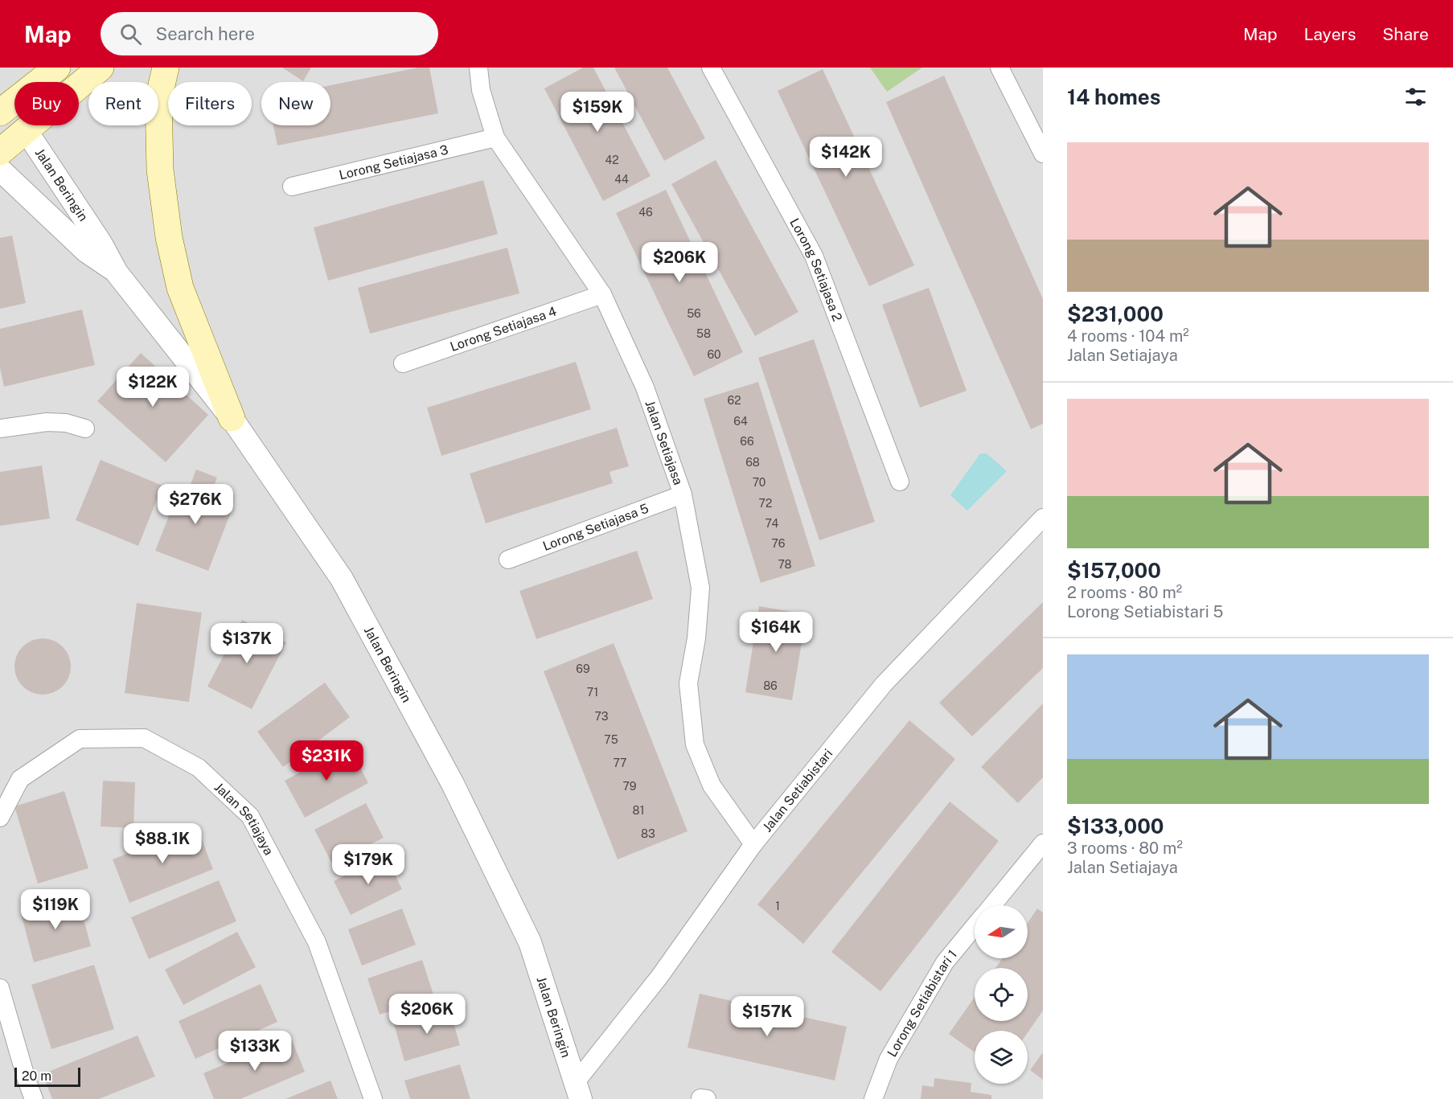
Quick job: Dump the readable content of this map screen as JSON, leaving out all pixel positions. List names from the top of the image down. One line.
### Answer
{"streets":{"main road":["Jalan Beringin"],"street":["Lorong Setiajasa 3","Lorong Setiajasa 2","Lorong Setiajasa 4","Jalan Setiajasa","Lorong Setiajasa 5","Jalan Setiabistari","Jalan Setiajaya","Lorong Setiabistari 1"]},"crossings":[["Lorong Setiajasa 3","Jalan Setiajasa"],["Jalan Beringin","Jalan Setiabistari"],["Lorong Setiajasa 4","Jalan Setiajasa"],["Jalan Setiajasa","Lorong Setiajasa 5"],["Jalan Setiajasa","Jalan Setiabistari"]],"house_numbers":["42","44","46","56","58","60","62","64","66","68","70","72","74","76","78","69","86","71","73","75","77","79","81","83","1"],"scale_bar":"20 m","north":"left","page":{"header":"Map","search":"Search here","nav":["Map","Layers","Share"],"heading":"14 homes","chip":["Buy","Rent","Filters","New"],"price":["$159K","$142K","$206K","$122K","$276K","$164K","$137K","$231K","$88.1K","$179K","$119K","$206K","$157K","$133K"],"list":[{"name":"$231,000","note":"4 rooms · 104 m² · Jalan Setiajaya"},{"name":"$157,000","note":"2 rooms · 80 m² · Lorong Setiabistari 5"},{"name":"$133,000","note":"3 rooms · 80 m² · Jalan Setiajaya"}],"scale":"20 m"}}
